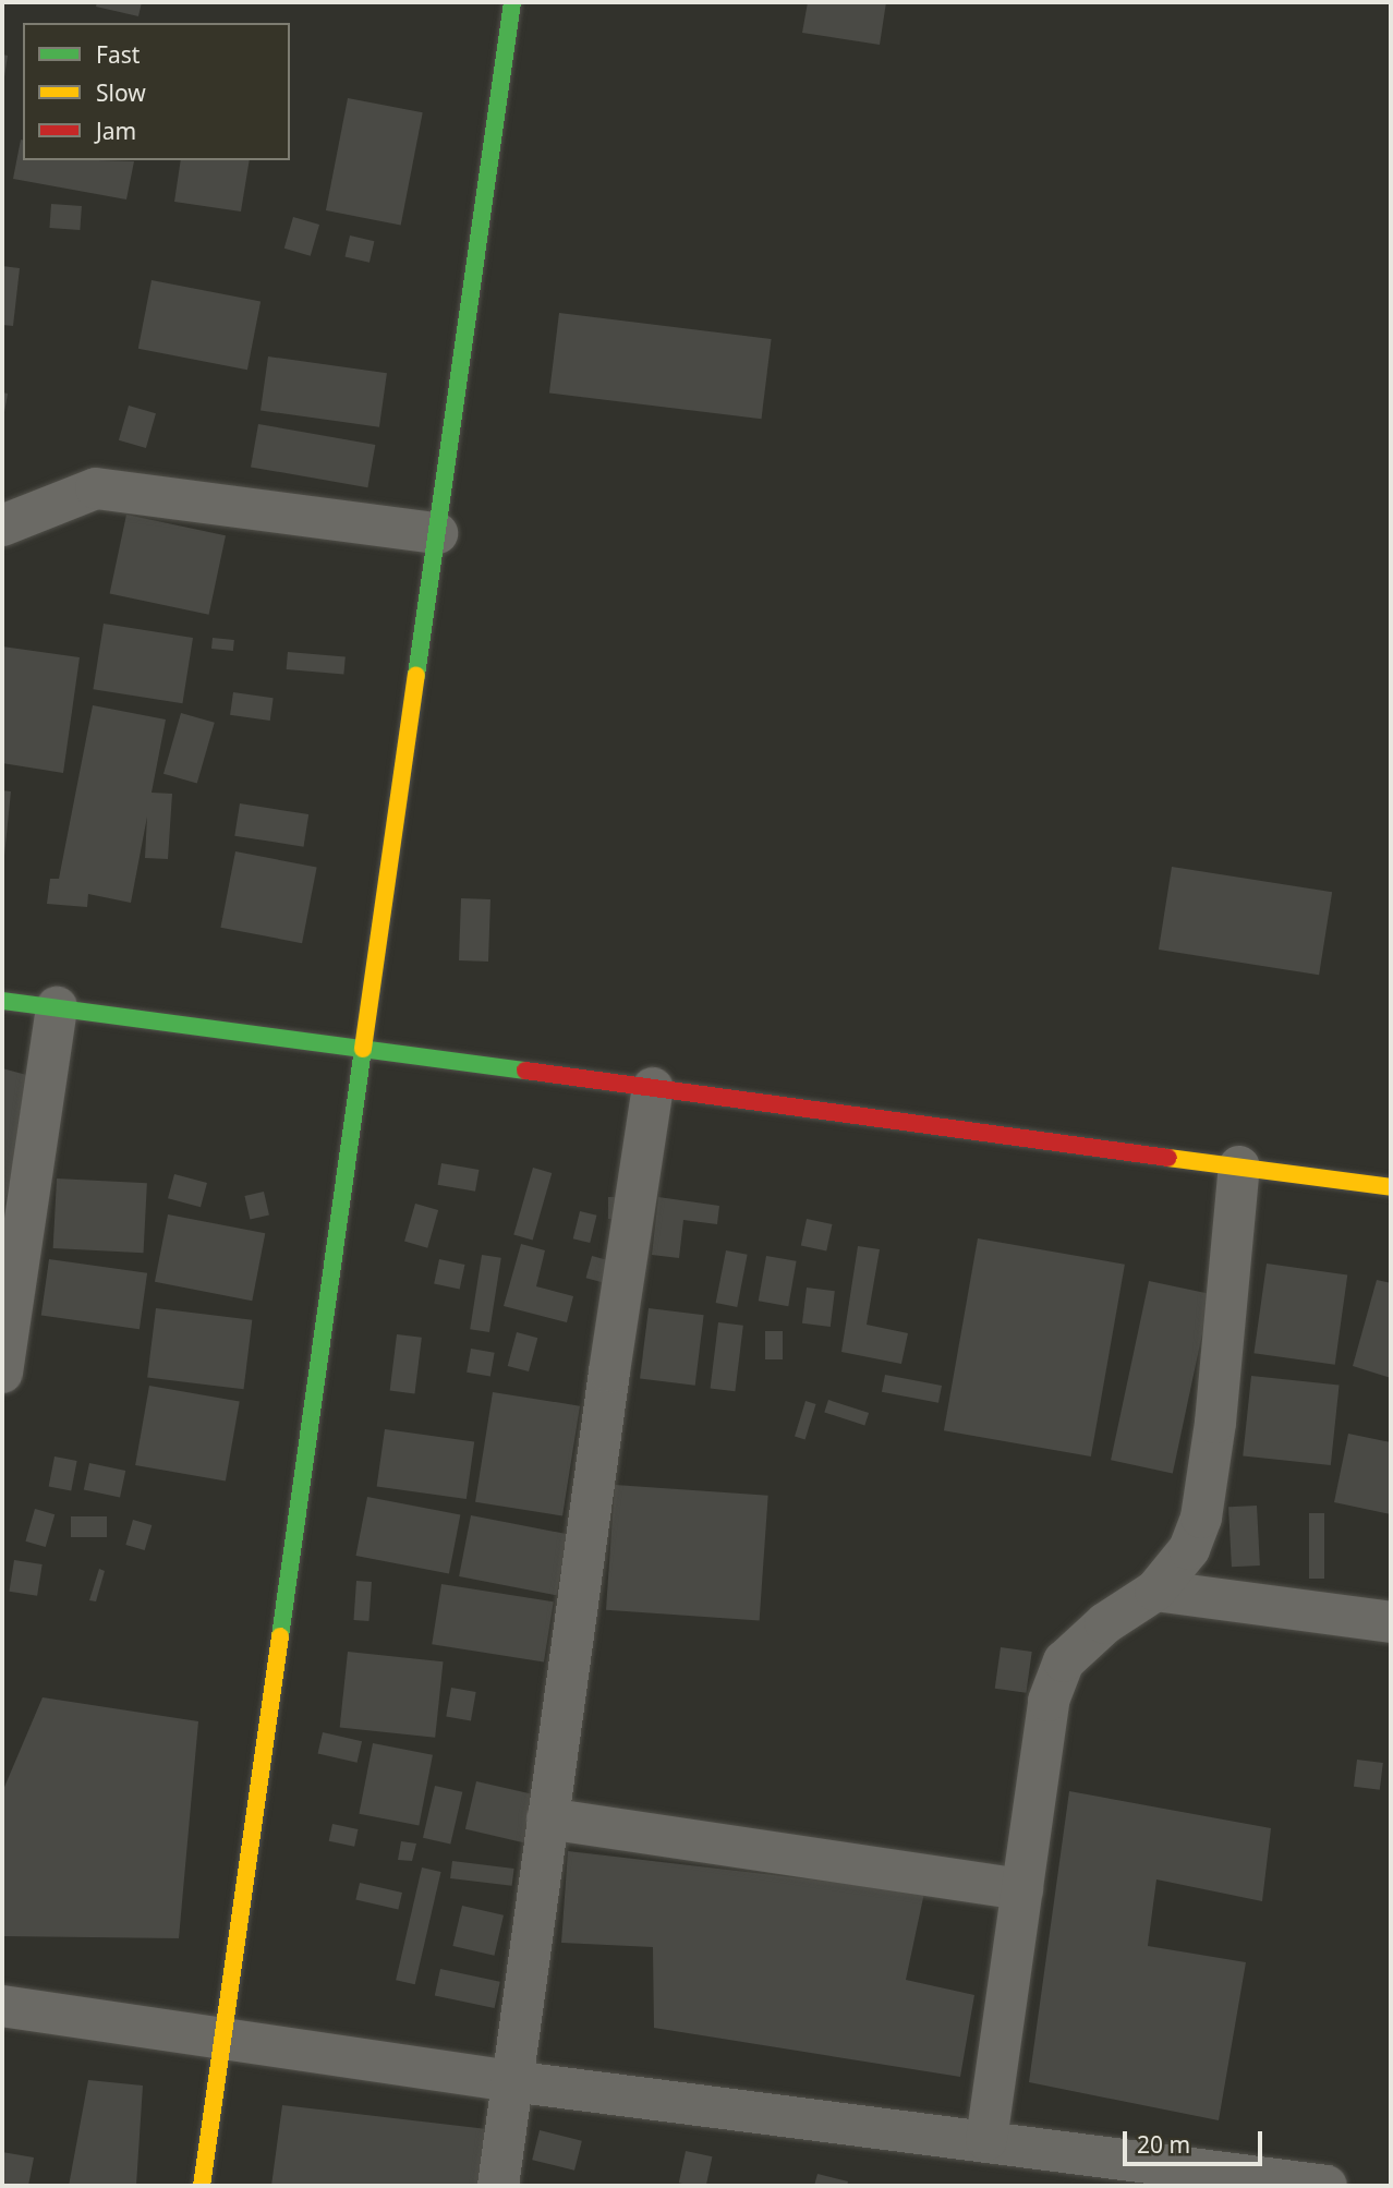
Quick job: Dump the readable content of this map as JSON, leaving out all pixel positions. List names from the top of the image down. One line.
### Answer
{"legend":["Fast","Slow","Jam"],"scale_bar":"20 m"}
